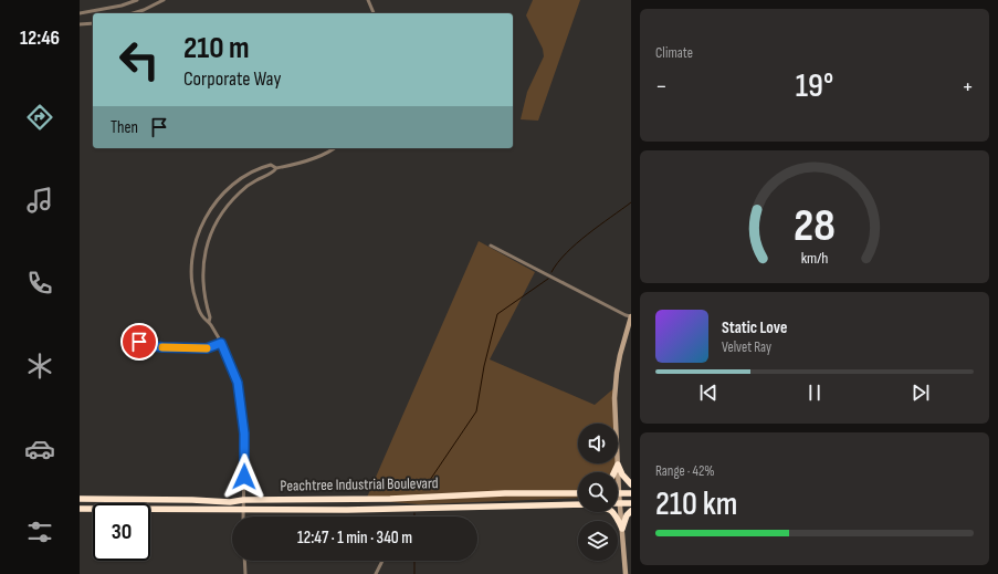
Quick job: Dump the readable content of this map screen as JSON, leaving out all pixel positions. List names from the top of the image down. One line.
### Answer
{"streets":{"highway":["Peachtree Industrial Boulevard"]},"page":{"tabs":"12:46","tile":["Climate",["Range · 42%","210 km"]],"turn":["210 m","Corporate Way"],"heat":["−","19°","+"],"then":"Then","song":["Static Love","Velvet Ray"],"limit":"30","trip":"12:47 · 1 min · 340 m","gauge":["28","km/h"]}}
